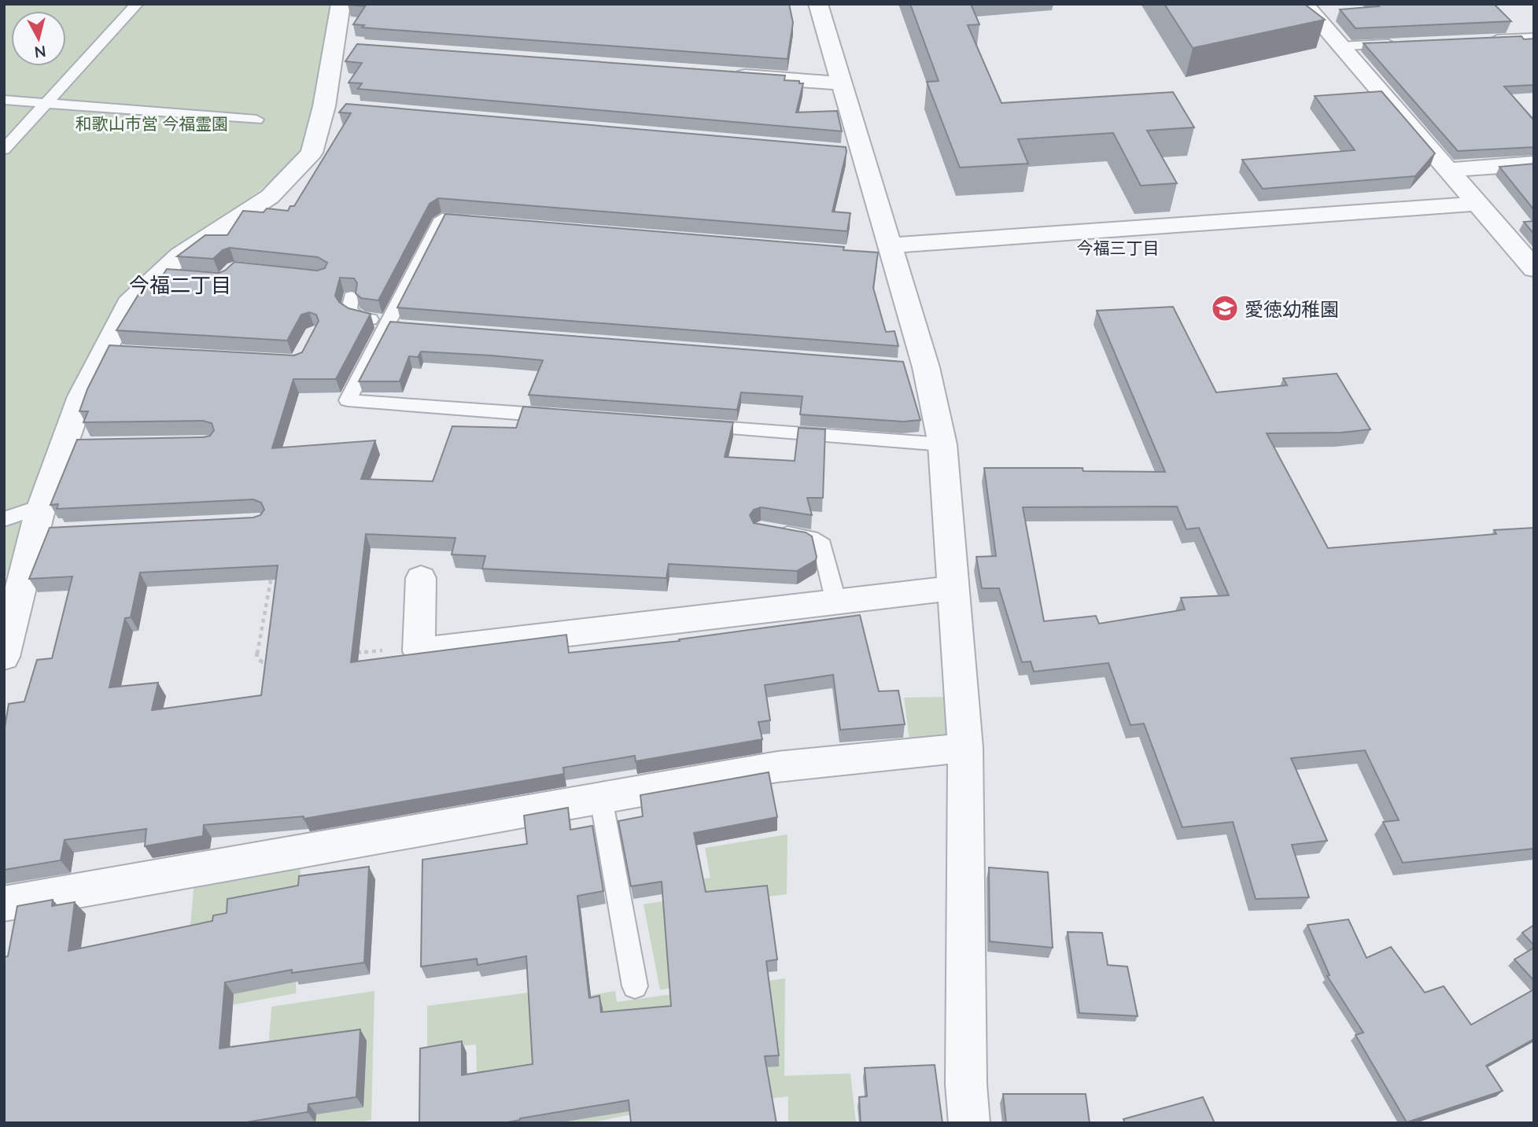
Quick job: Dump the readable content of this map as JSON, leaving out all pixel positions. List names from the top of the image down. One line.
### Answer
{"districts":["今福三丁目","今福二丁目"],"parks":["和歌山市営 今福霊園"],"places":{"school or university":["愛徳幼稚園"]},"north":"bottom"}
